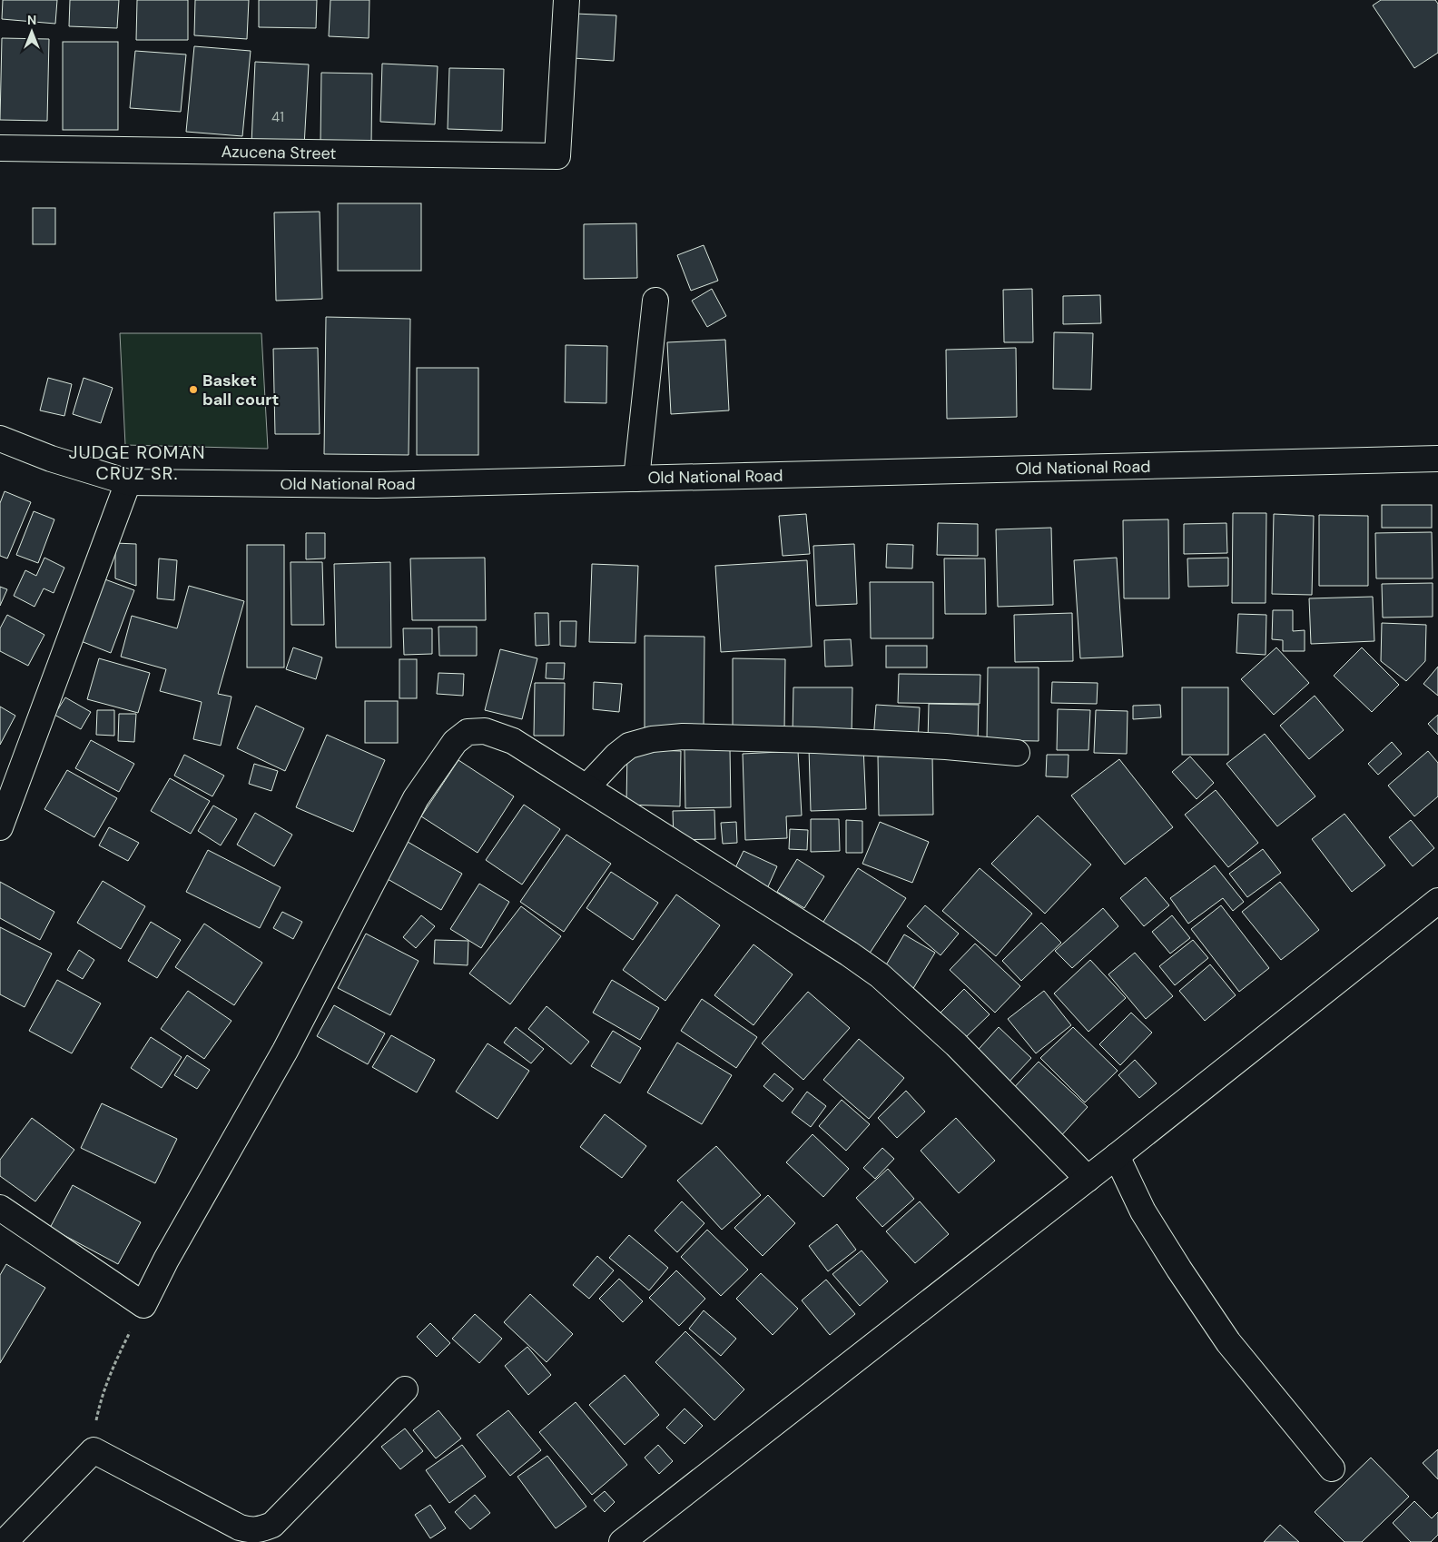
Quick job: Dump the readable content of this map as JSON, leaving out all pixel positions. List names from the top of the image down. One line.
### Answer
{"streets":{"street":["Azucena Street","Old National Road"]},"districts":["JUDGE ROMAN CRUZ SR."],"places":["Basket ball court"],"house_numbers":["41"],"north":"top"}
